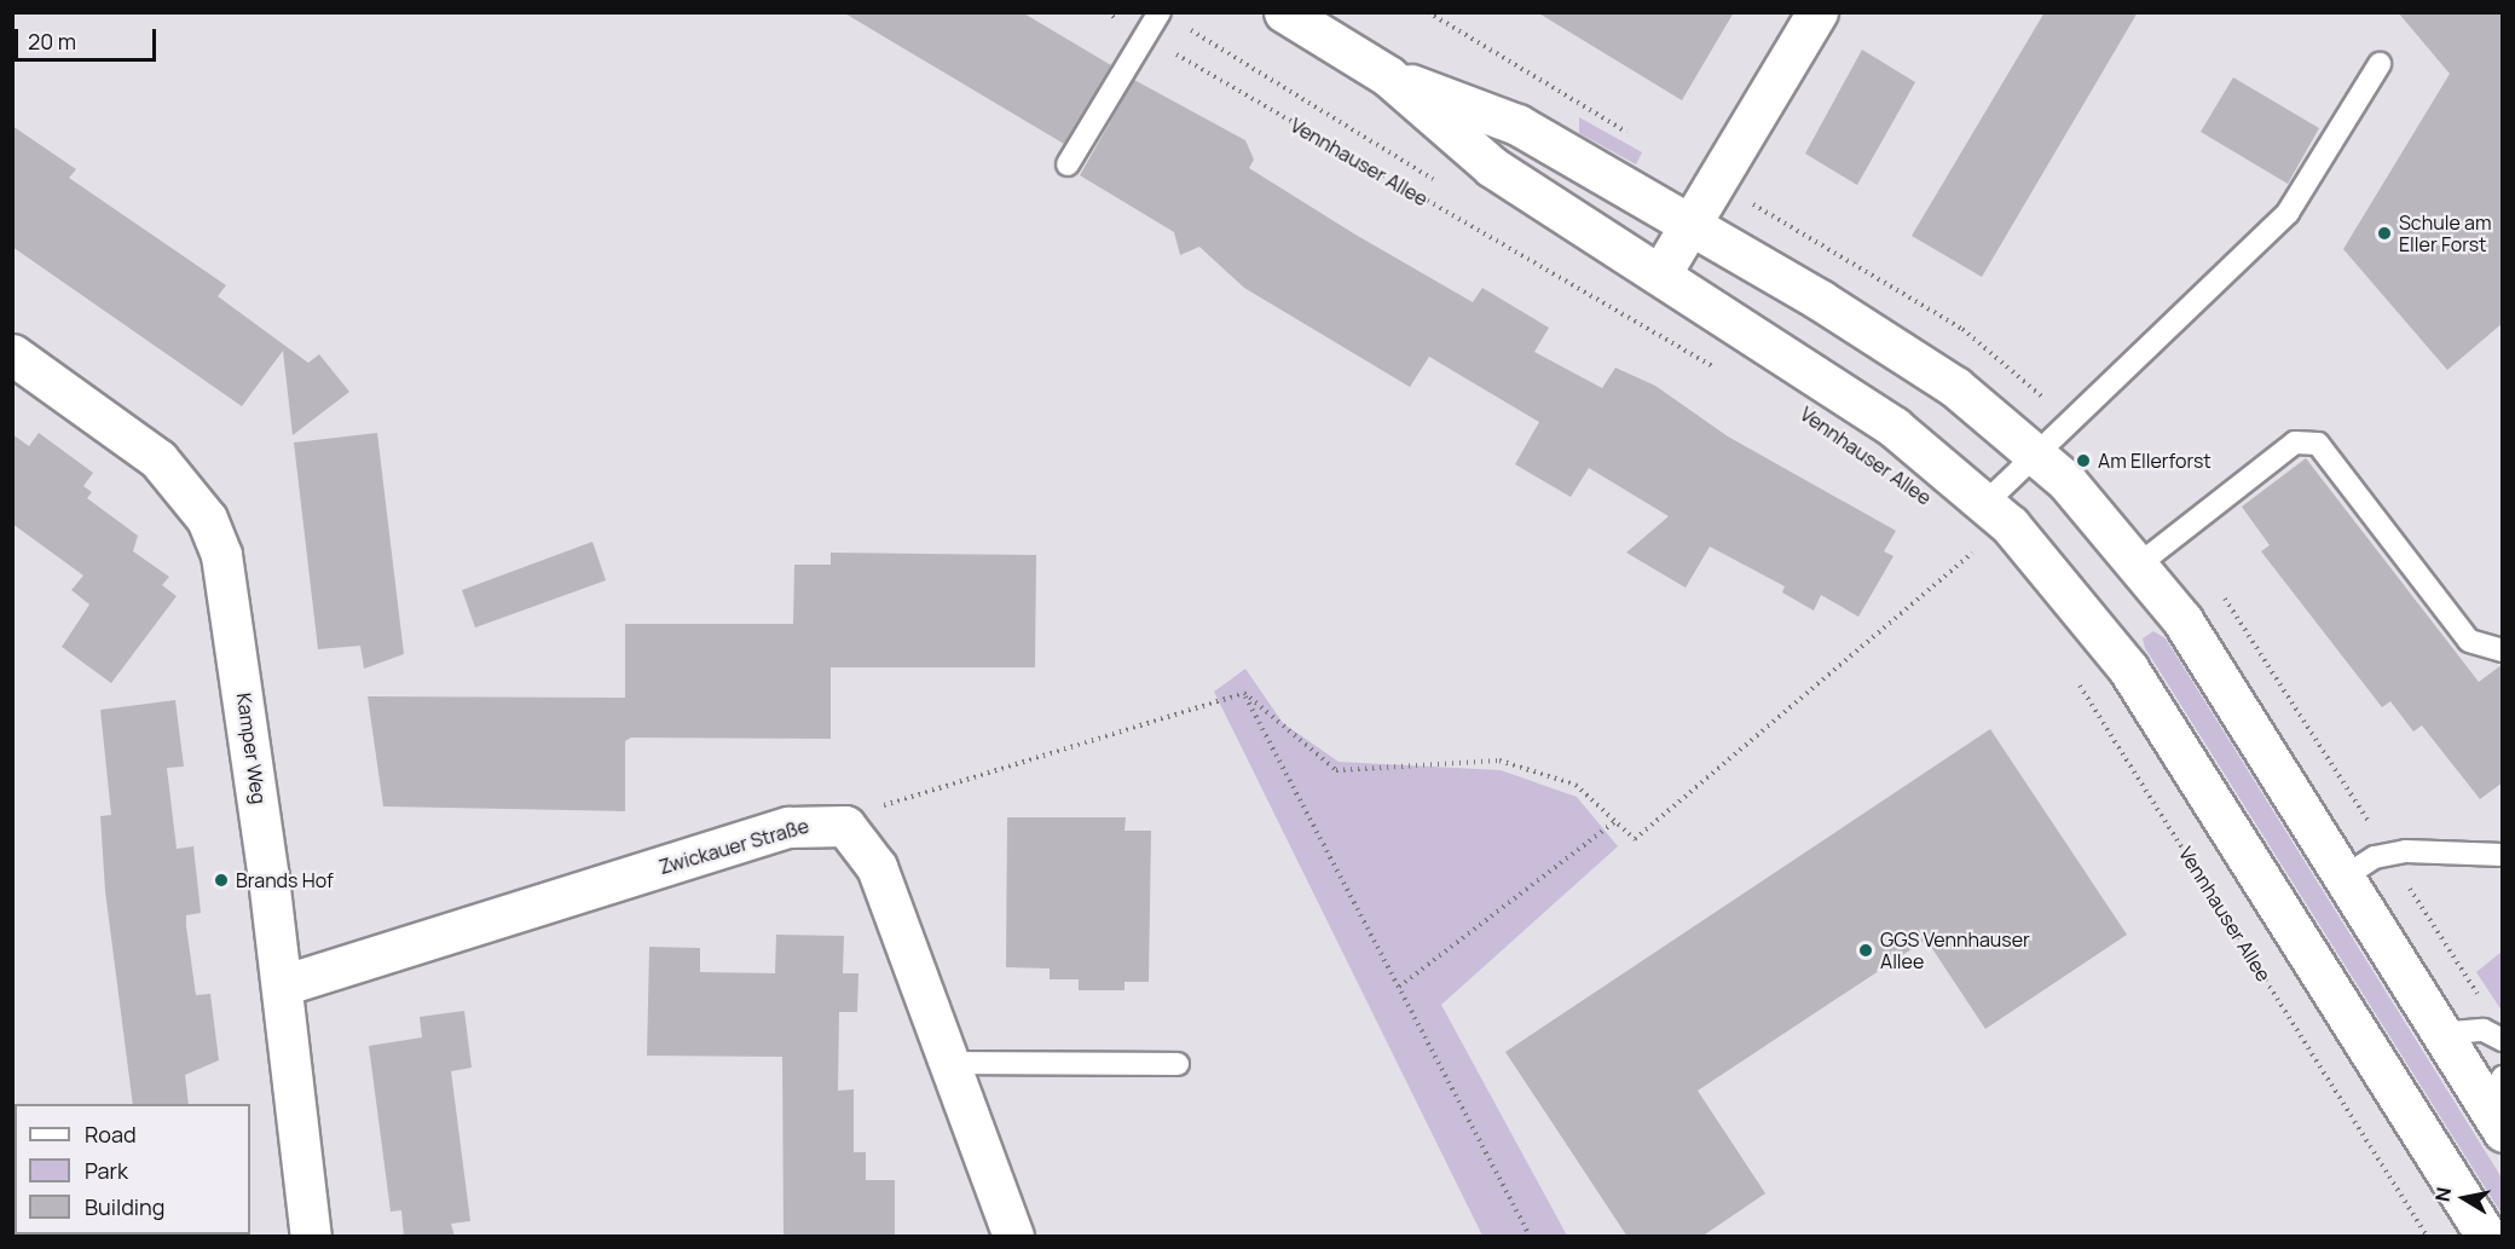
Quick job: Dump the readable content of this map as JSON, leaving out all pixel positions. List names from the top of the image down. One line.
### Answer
{"streets":{"main road":["Vennhauser Allee","Kamper Weg","Zwickauer Straße"]},"crossings":[["Kamper Weg","Zwickauer Straße"]],"places":["Schule am Eller Forst","Am Ellerforst","Brands Hof","GGS Vennhauser Allee"],"legend":["Road","Park","Building"],"scale_bar":"20 m","north":"left"}
